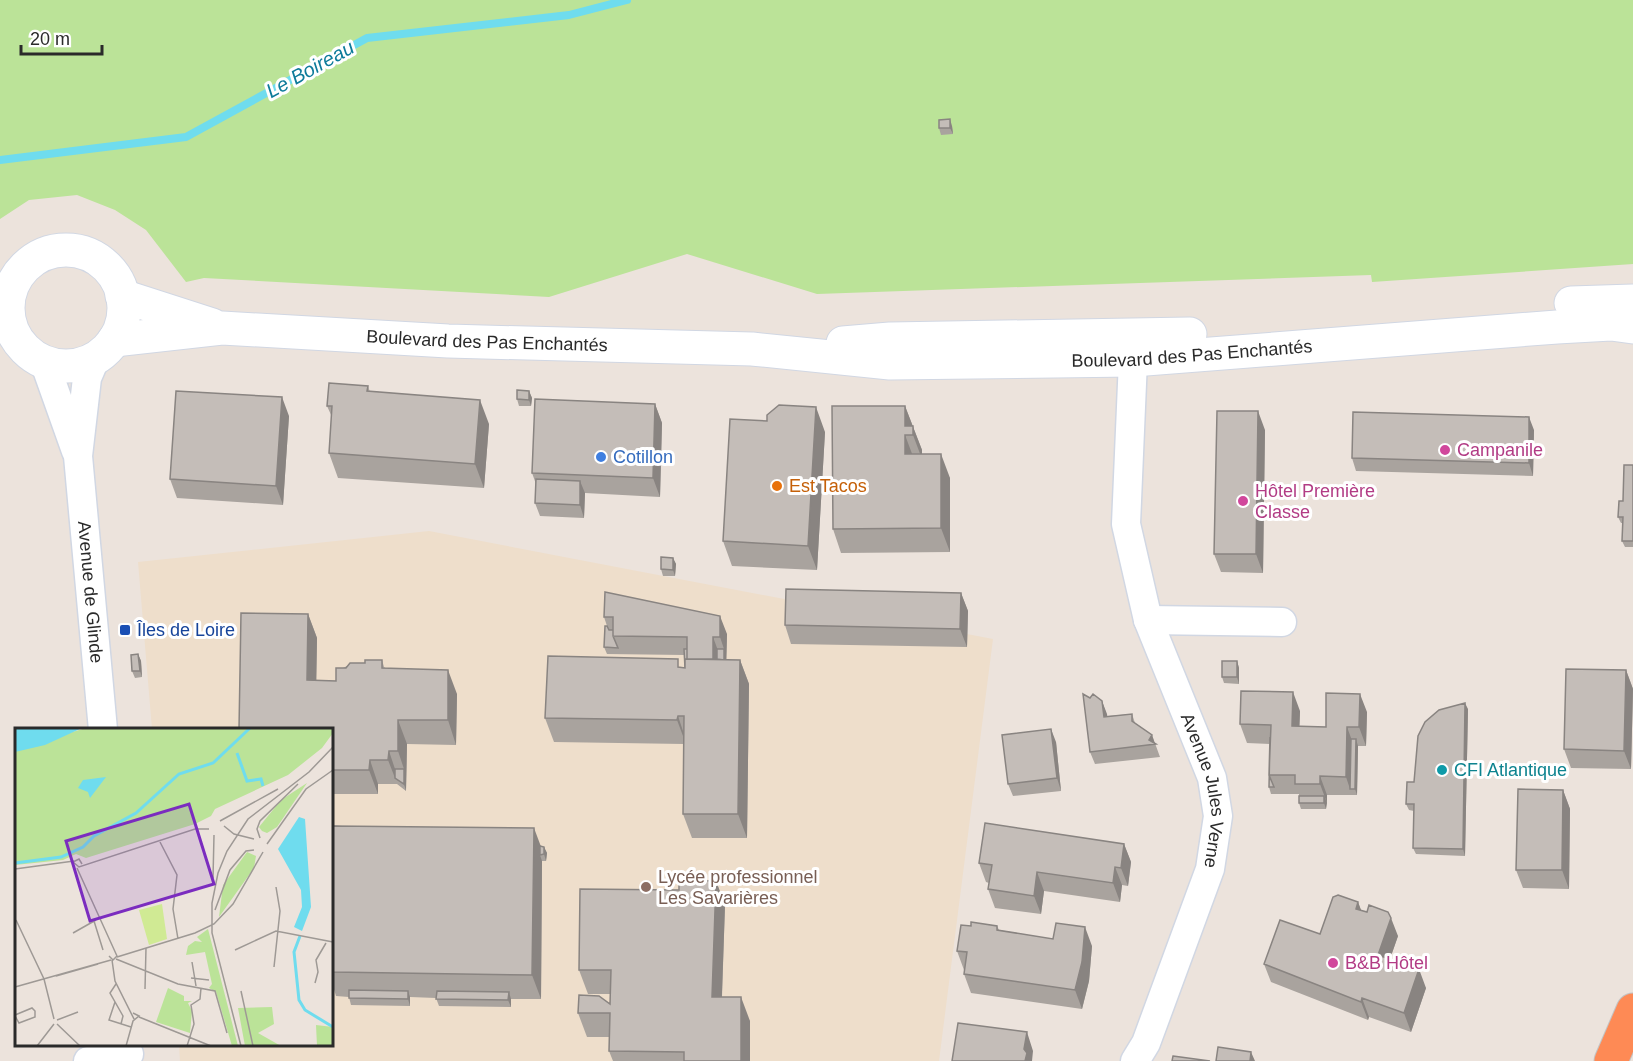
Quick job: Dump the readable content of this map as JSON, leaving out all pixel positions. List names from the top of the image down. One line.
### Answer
{"streets":{"main road":["Boulevard des Pas Enchantés"],"street":["Avenue de Glinde","Avenue Jules Verne"]},"crossings":[["Boulevard des Pas Enchantés","Avenue de Glinde"],["Boulevard des Pas Enchantés","Avenue Jules Verne"]],"water":["Le Boireau"],"places":{"other":["Campanile","Cotillon","Est Tacos","Hôtel Première Classe","CFI Atlantique","Lycée professionnel Les Savarières","B&B Hôtel"],"transit":["Îles de Loire"]},"scale_bar":"20 m"}
